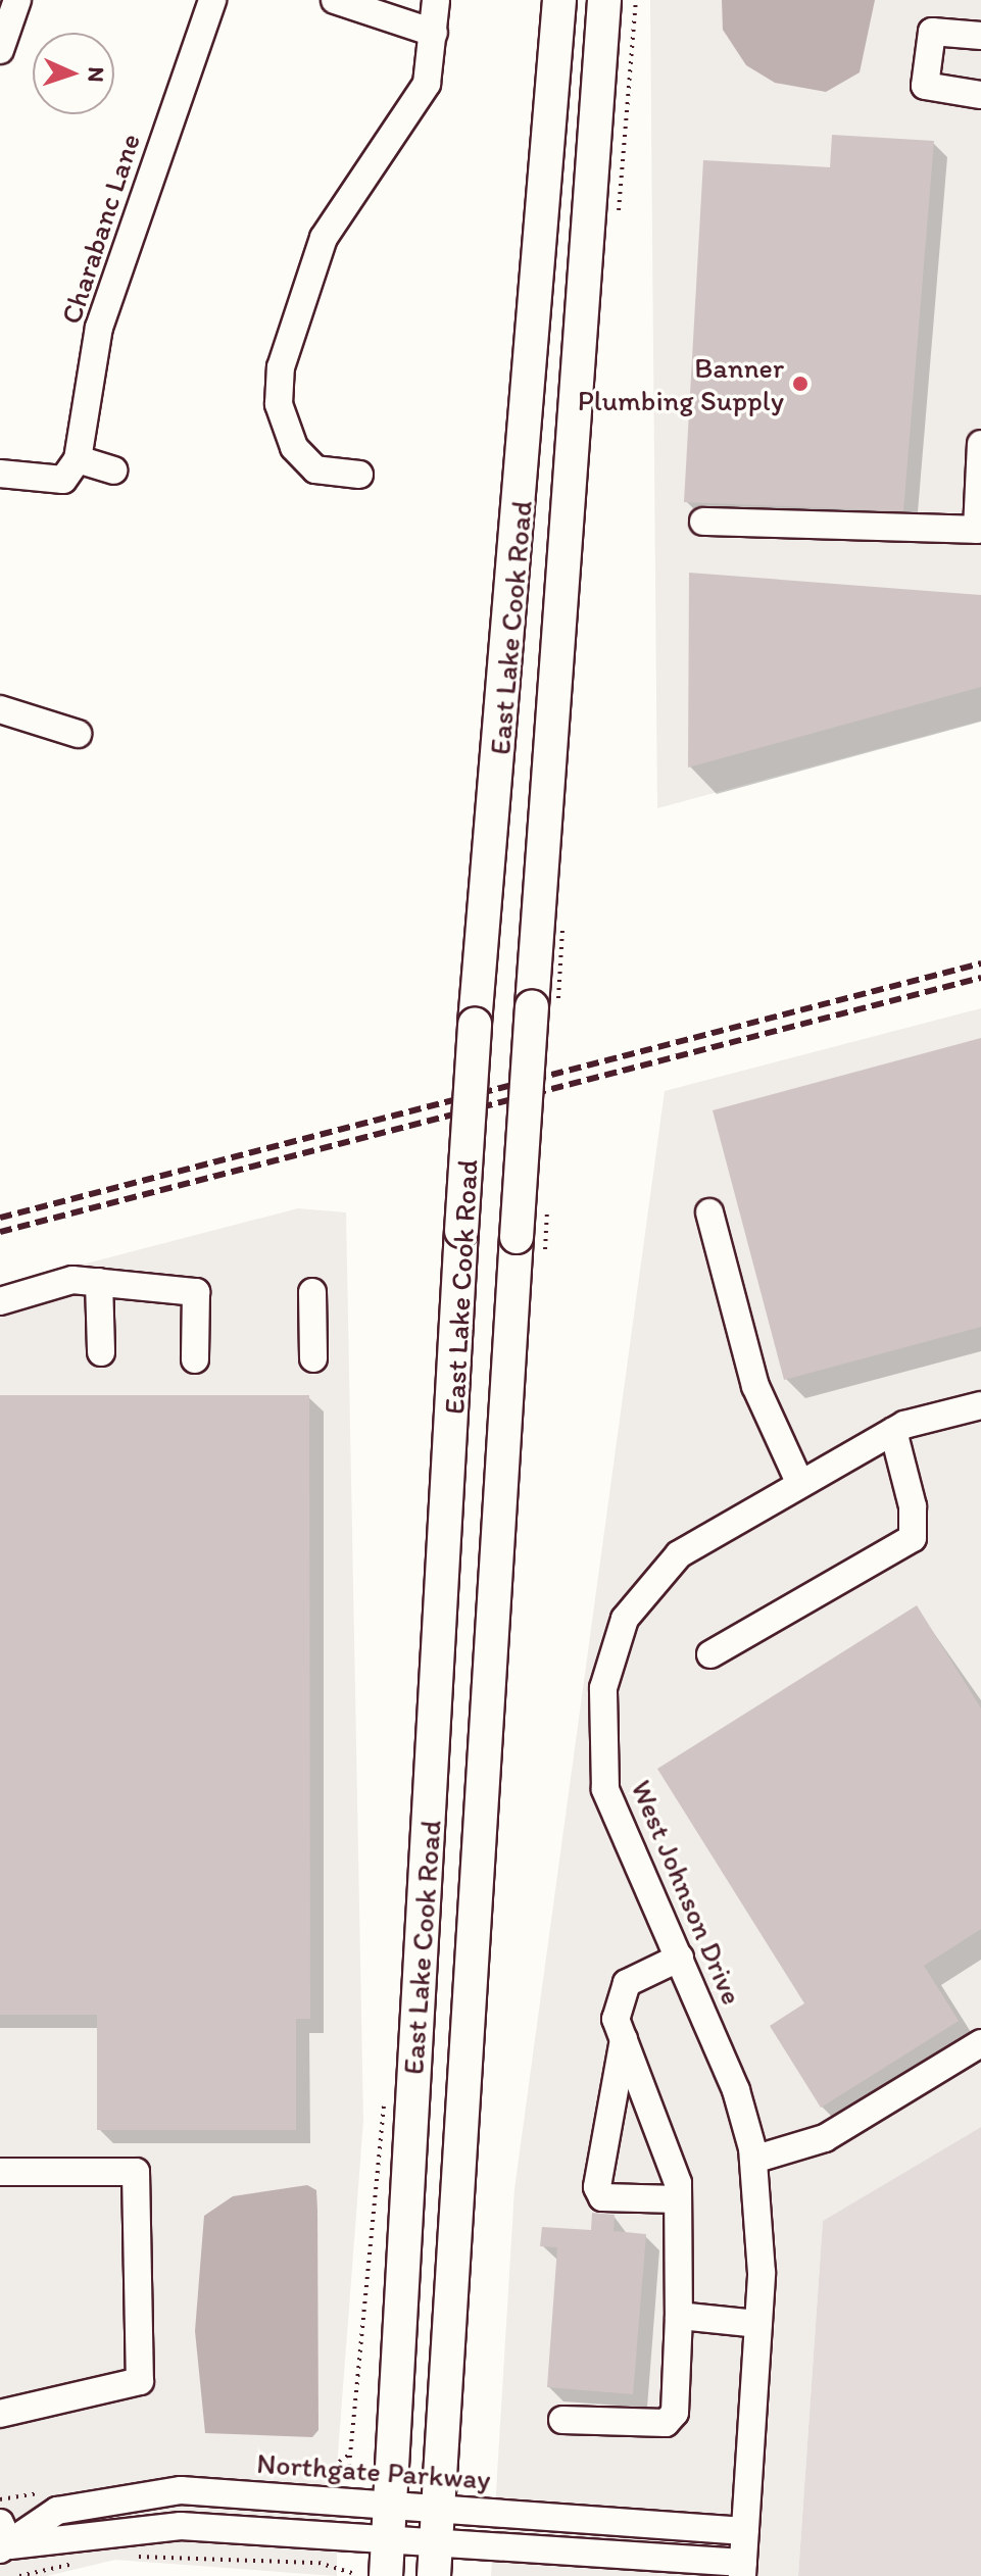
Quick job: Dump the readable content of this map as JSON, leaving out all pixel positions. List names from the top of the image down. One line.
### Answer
{"streets":{"main road":["East Lake Cook Road"],"street":["Charabanc Lane","West Johnson Drive","Northgate Parkway"]},"crossings":[["East Lake Cook Road","Northgate Parkway"],["West Johnson Drive","Northgate Parkway"]],"places":["Banner Plumbing Supply"],"north":"right"}
